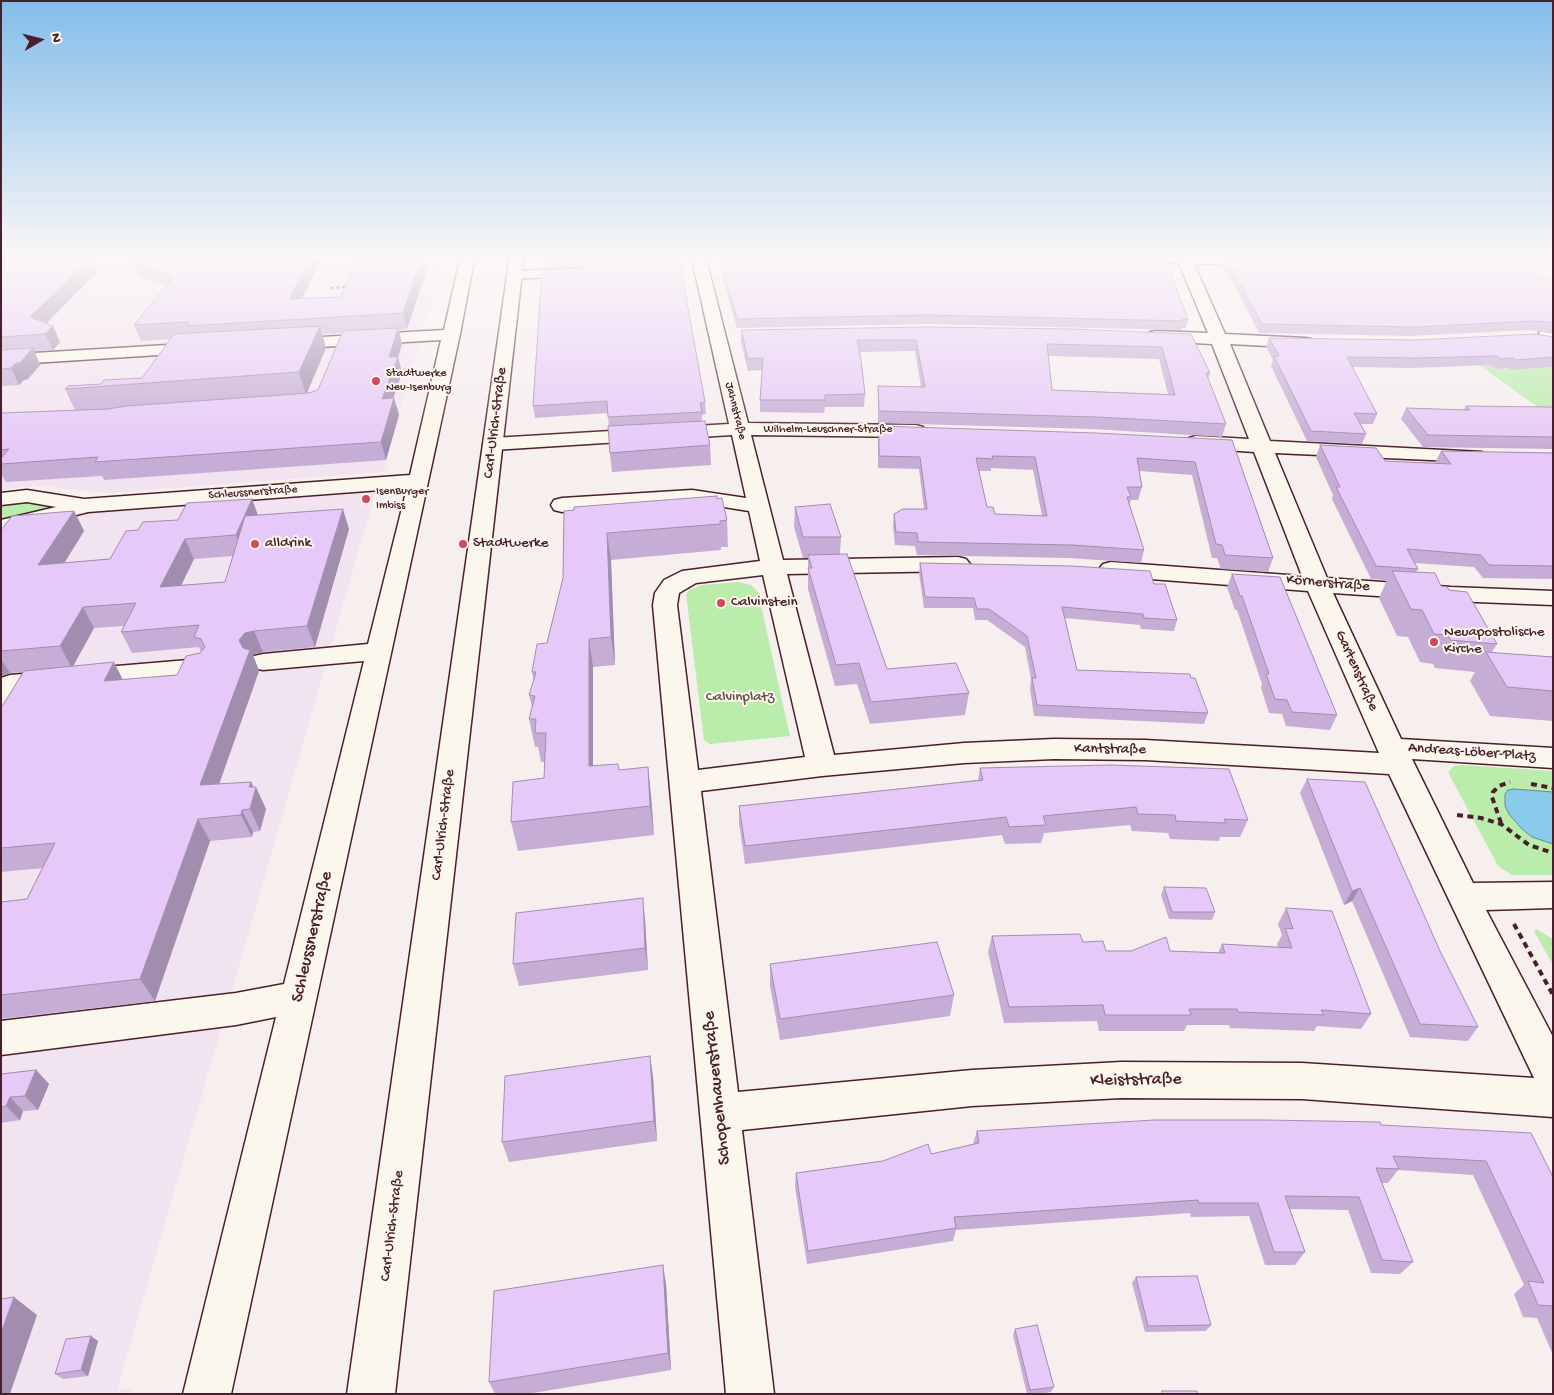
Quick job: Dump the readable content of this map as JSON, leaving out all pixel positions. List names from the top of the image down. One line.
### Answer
{"streets":{"street":["Jahnstraße","Carl-Ulrich-Straße","Wilhelm-Leuschner-Straße","Schleussnerstraße","Körnerstraße","Gartenstraße","Kantstraße","Andreas-Löber-Platz","Kleiststraße","Schopenhauerstraße"]},"crossings":[["Jahnstraße","Wilhelm-Leuschner-Straße"],["Carl-Ulrich-Straße","Wilhelm-Leuschner-Straße"],["Körnerstraße","Gartenstraße"],["Gartenstraße","Kantstraße"],["Gartenstraße","Andreas-Löber-Platz"],["Kantstraße","Andreas-Löber-Platz"],["Kleiststraße","Schopenhauerstraße"]],"parks":["Calvinplatz"],"places":["Stadtwerke Neu-Isenburg","IsenBurger Imbiss","alldrink","Stadtwerke","Calvinstein","Neuapostolische Kirche"],"north":"right"}
